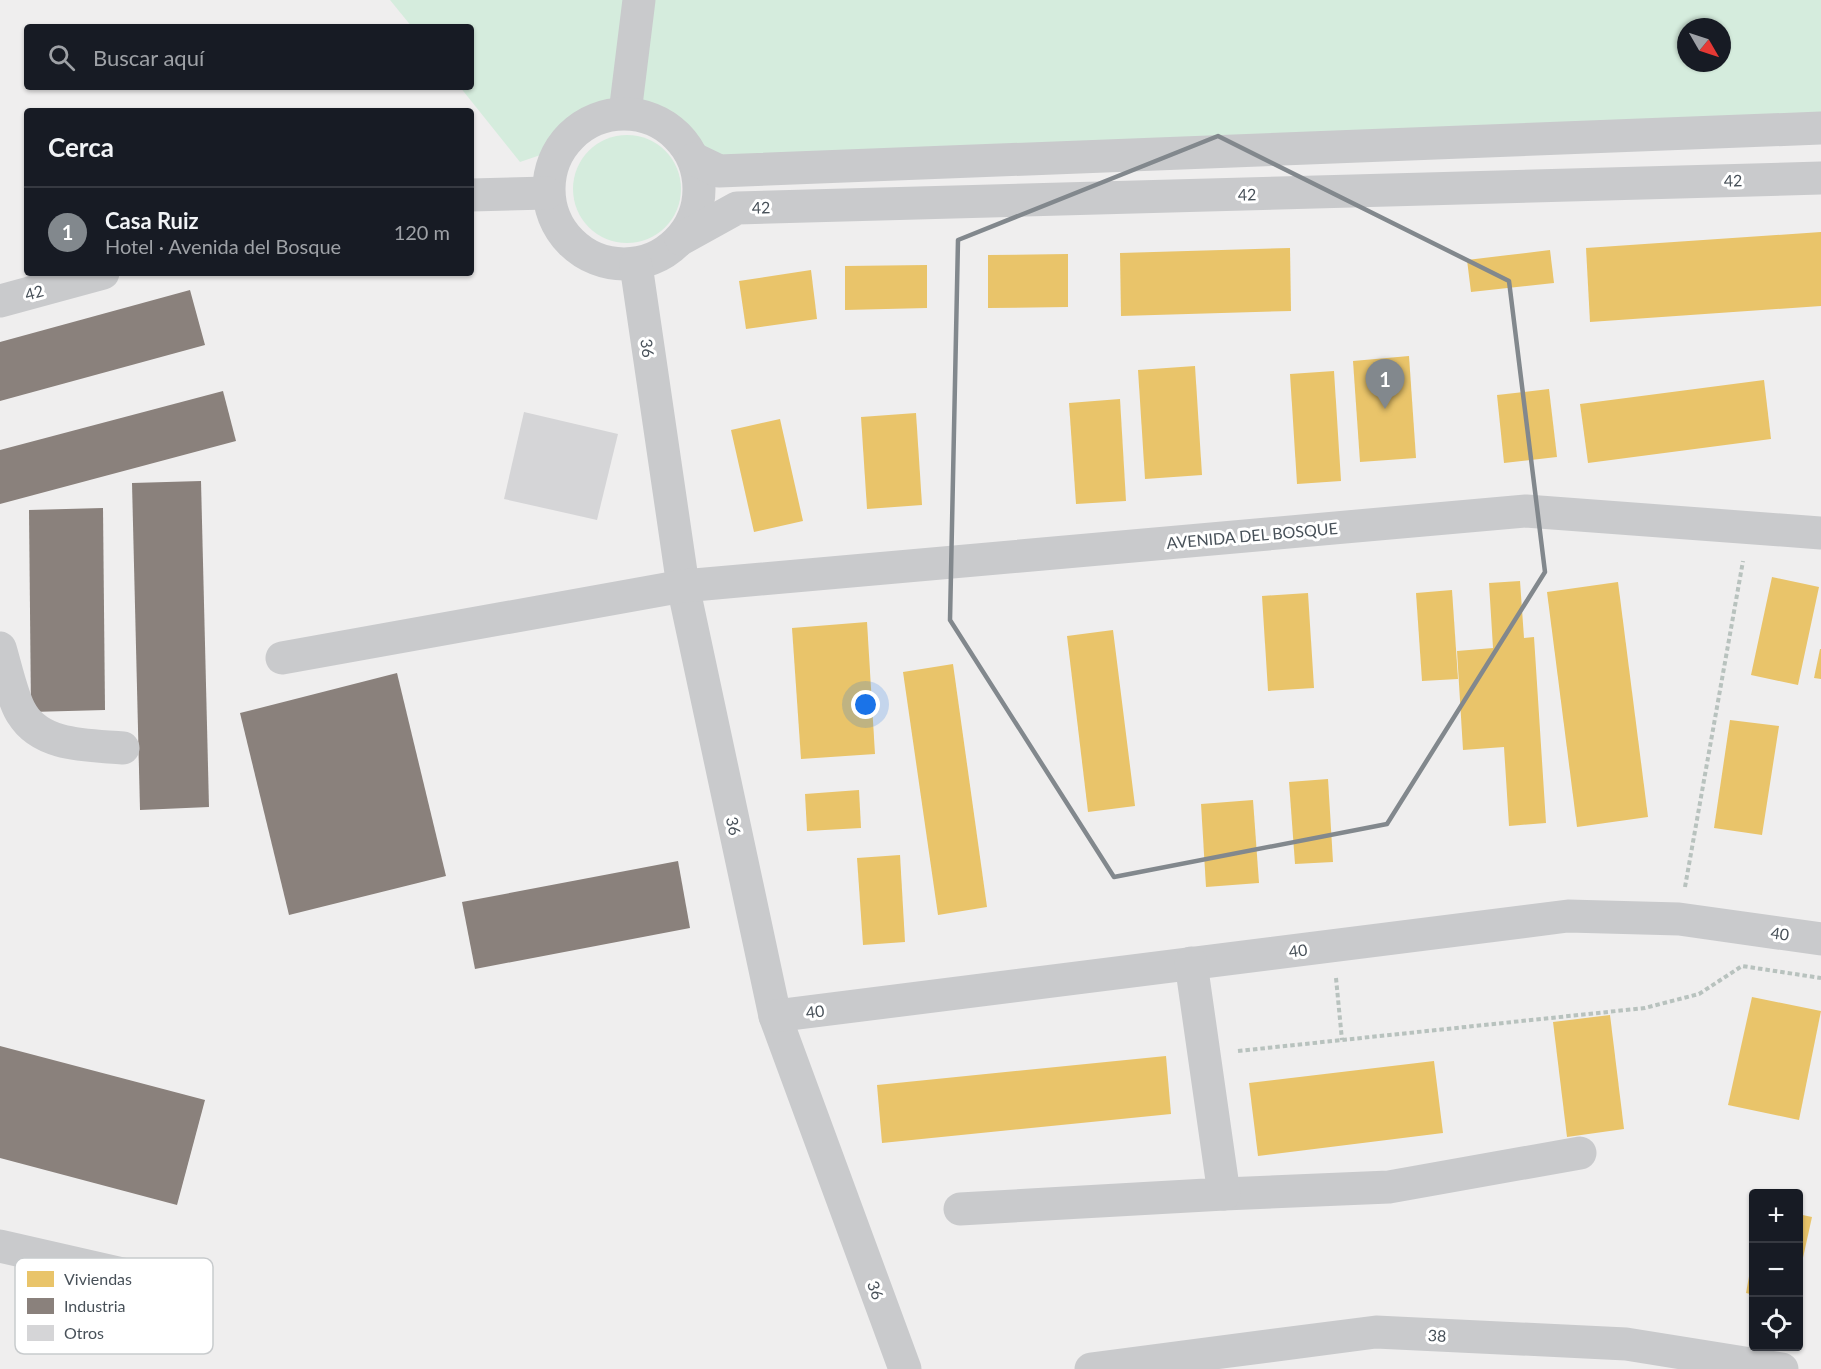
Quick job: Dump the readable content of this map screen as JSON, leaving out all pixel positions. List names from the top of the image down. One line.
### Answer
{"streets":{"street":["42","36","AVENIDA DEL BOSQUE","40","38"]},"crossings":[["42","36"],["36","AVENIDA DEL BOSQUE"],["36","40"]],"legend":["Viviendas","Industria","Otros"],"north":"bottom right","page":{"search":"Buscar aquí","heading":"Cerca","list":[{"mark":"1","name":"Casa Ruiz","note":"Hotel · Avenida del Bosque","value":"120 m"}],"pins":"1","map_buttons":["+","−"]}}
